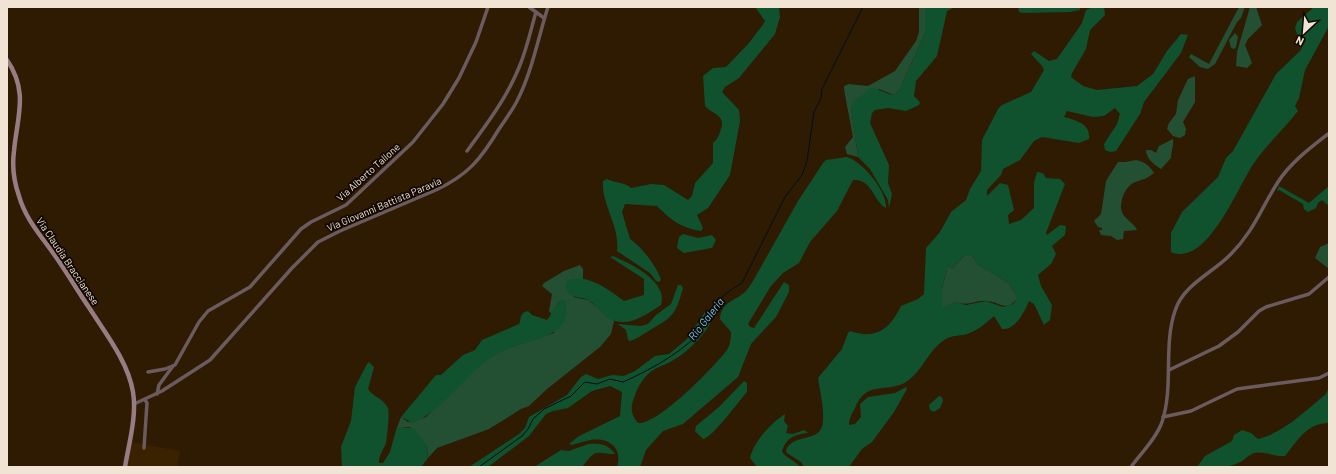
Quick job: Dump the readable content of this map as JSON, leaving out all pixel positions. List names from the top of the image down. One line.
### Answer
{"streets":{"main road":["Via Claudia Braccianese"],"street":["Via Alberto Tallone","Via Giovanni Battista Paravia"]},"crossings":[["Via Alberto Tallone","Via Giovanni Battista Paravia"],["Via Giovanni Battista Paravia","Via Claudia Braccianese"]],"water":["Rio Galeria"],"north":"bottom left"}
